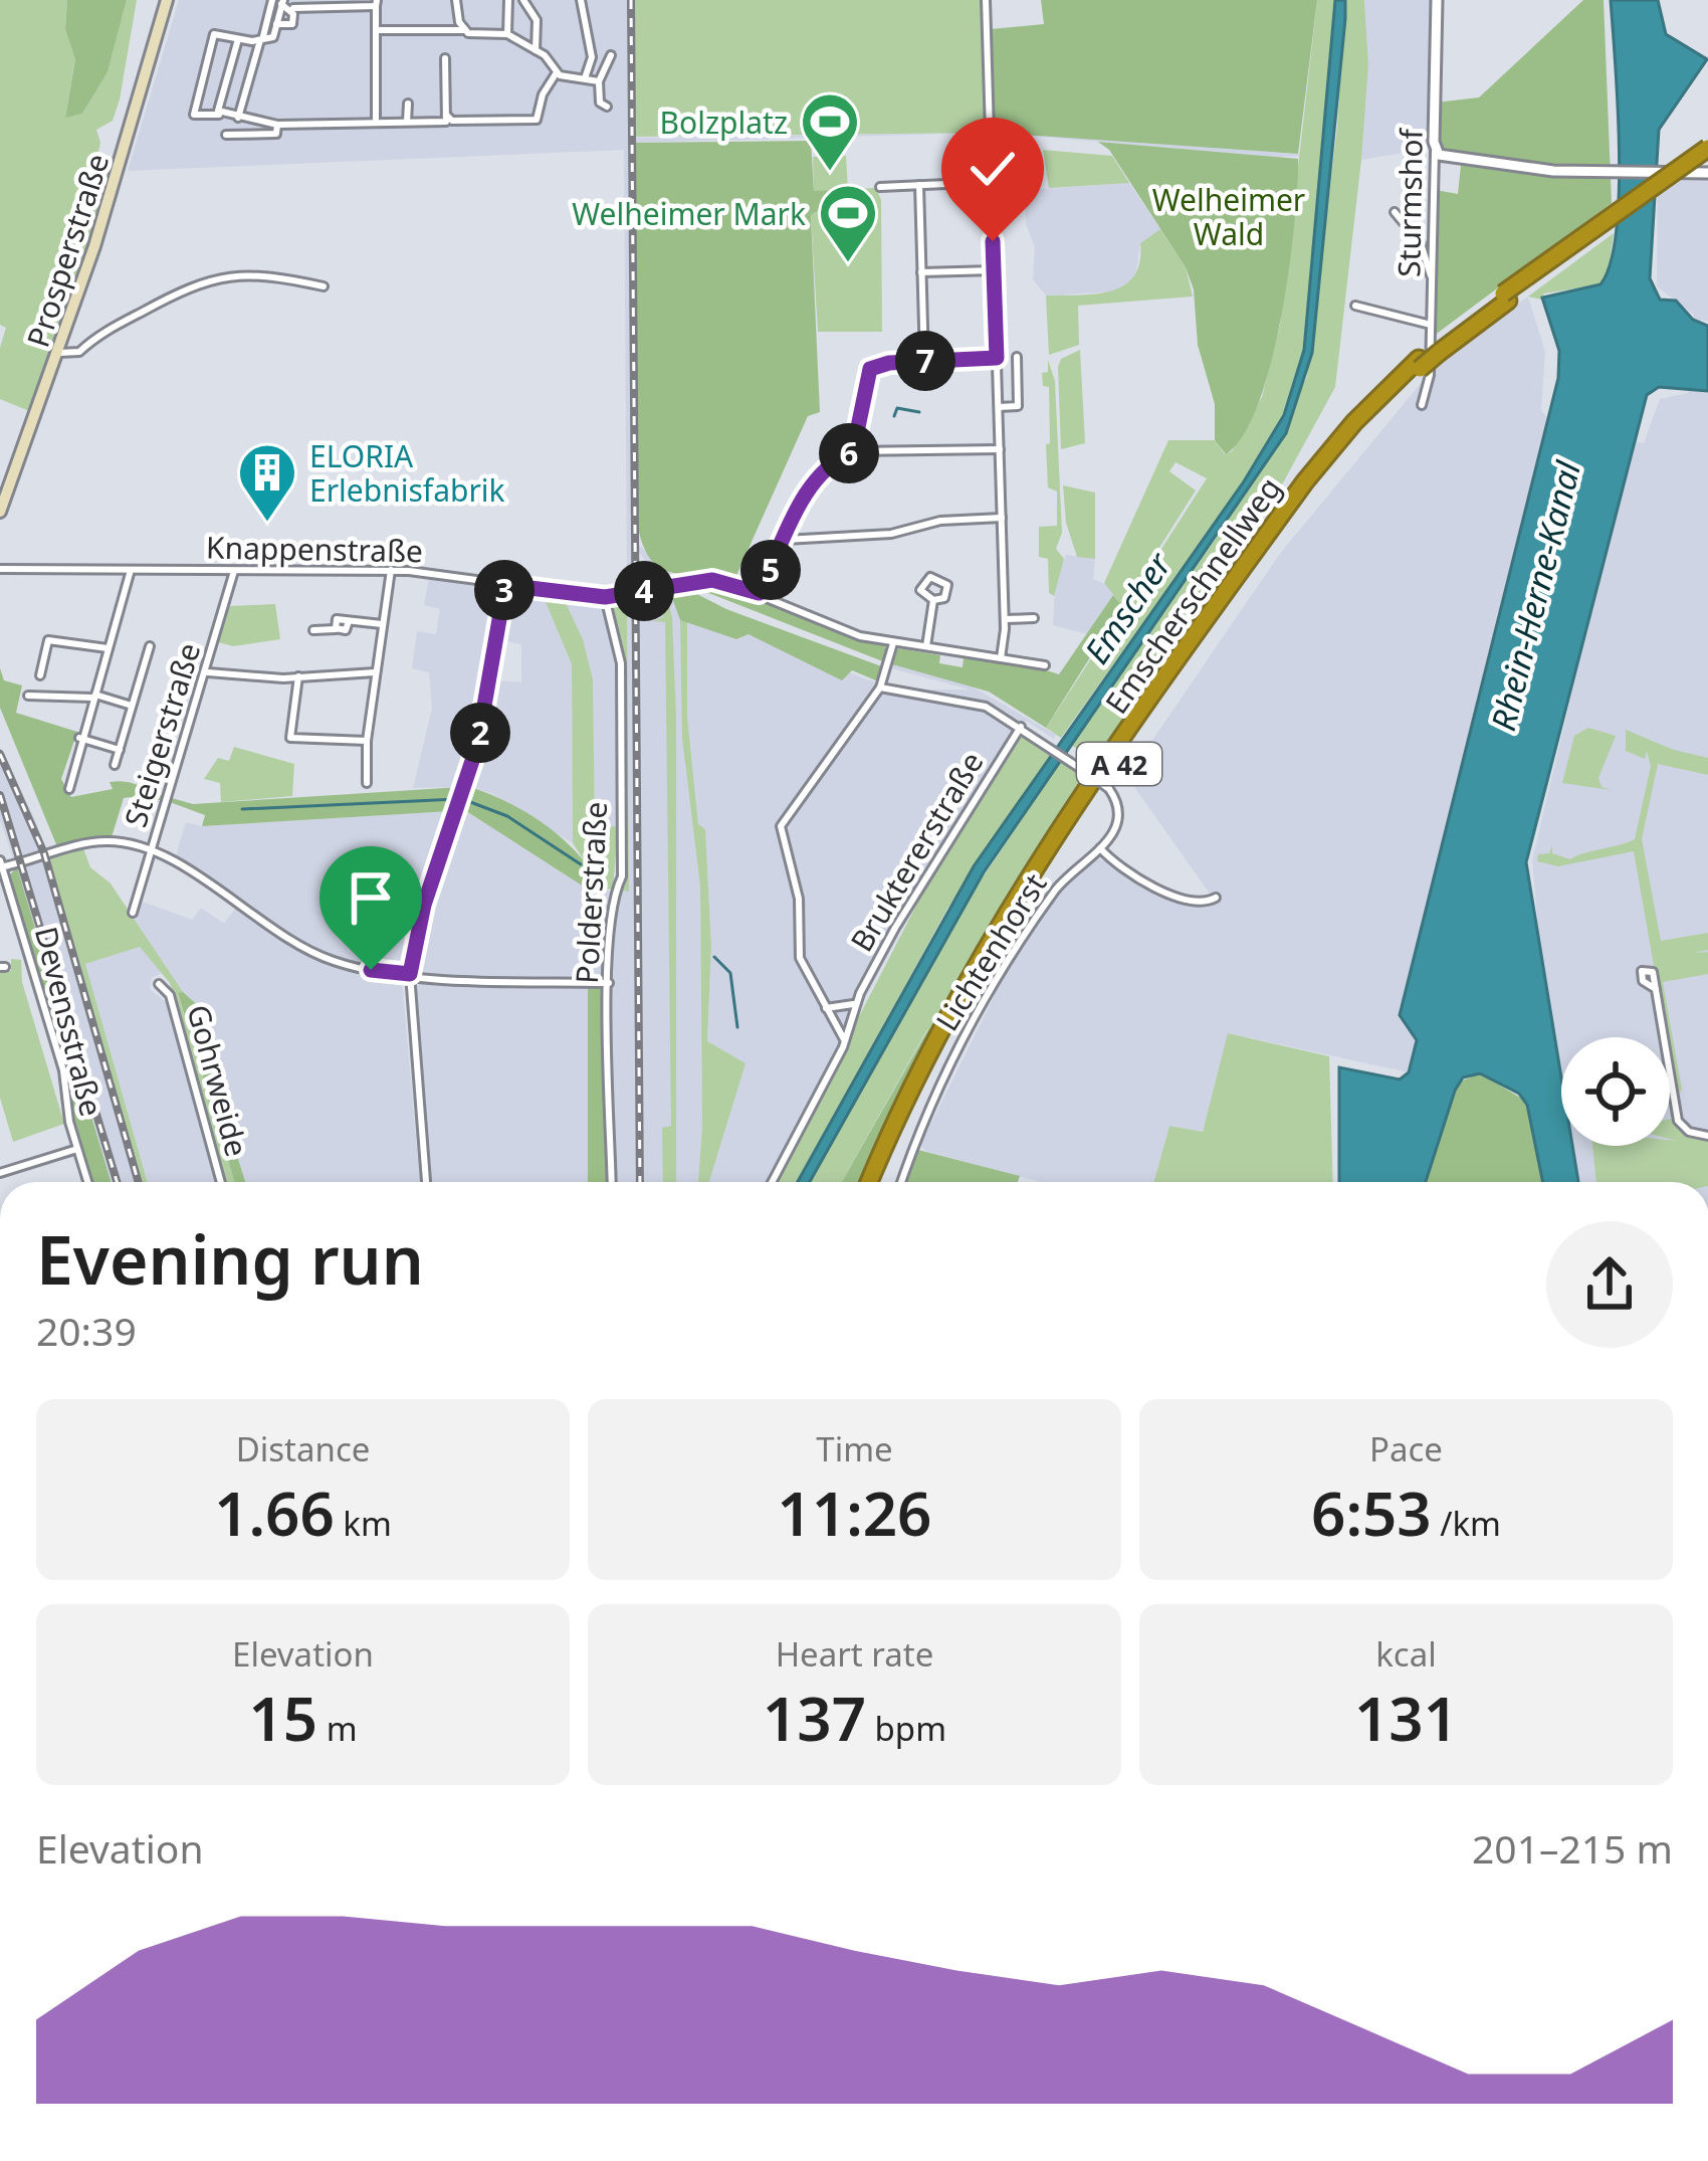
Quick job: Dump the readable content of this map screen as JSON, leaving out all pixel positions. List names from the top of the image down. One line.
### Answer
{"streets":{"highway":["Emscherschnellweg","A 42"],"main road":["Prosperstraße"],"street":["Sturmshof","Knappenstraße","Steigerstraße","Bruktererstraße","Polderstraße","Lichtenhorst","Devensstraße","Gohrweide"]},"crossings":[["Knappenstraße","Steigerstraße"],["Knappenstraße","Polderstraße"]],"water":["Rhein-Herne-Kanal","Emscher"],"parks":["Welheimer Wald"],"places":{"sports":["Bolzplatz","Welheimer Mark"],"building":["ELORIA Erlebnisfabrik"]},"page":{"pins":["7","6","5","3","4","2"],"heading":["Evening run","20:39"],"stats":[["Distance","1.66 km"],["Time","11:26"],["Pace","6:53 /km"],["Elevation","15 m"],["Heart rate","137 bpm"],["kcal","131"]],"chart":["Elevation","201–215 m"]}}
